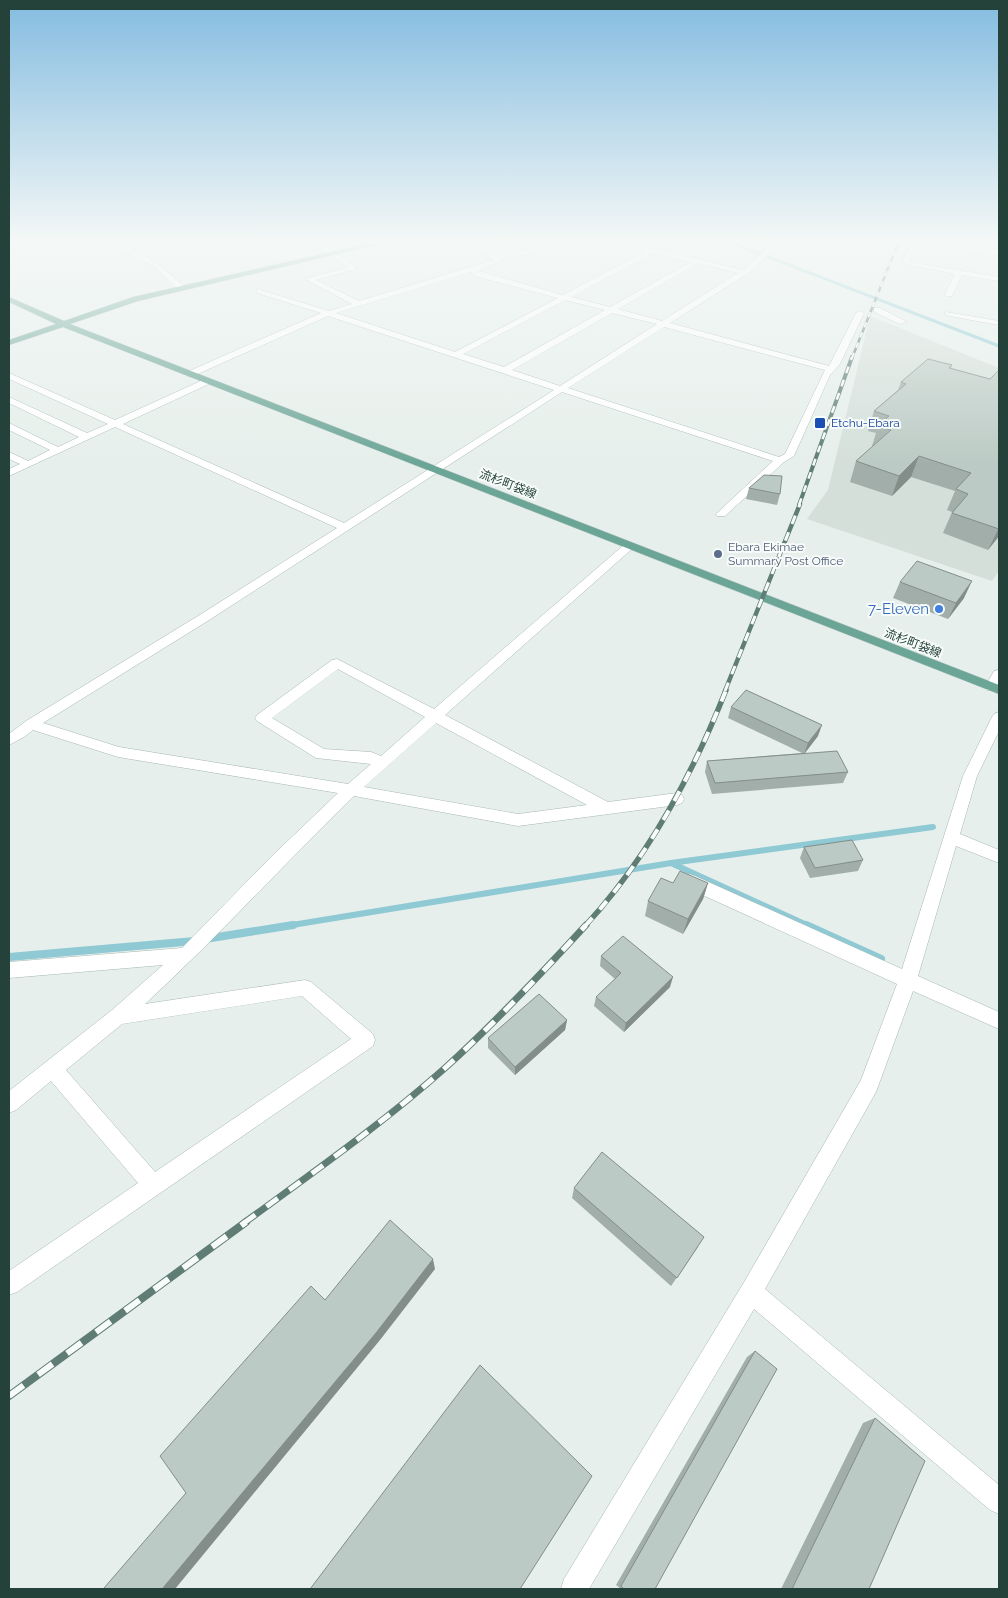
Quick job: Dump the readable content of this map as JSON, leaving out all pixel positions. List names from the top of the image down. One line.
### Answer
{"streets":{"main road":["流杉町袋線"]},"places":{"transit":["Etchu-Ebara"],"other":["Ebara Ekimae Summary Post Office","7-Eleven"]}}
